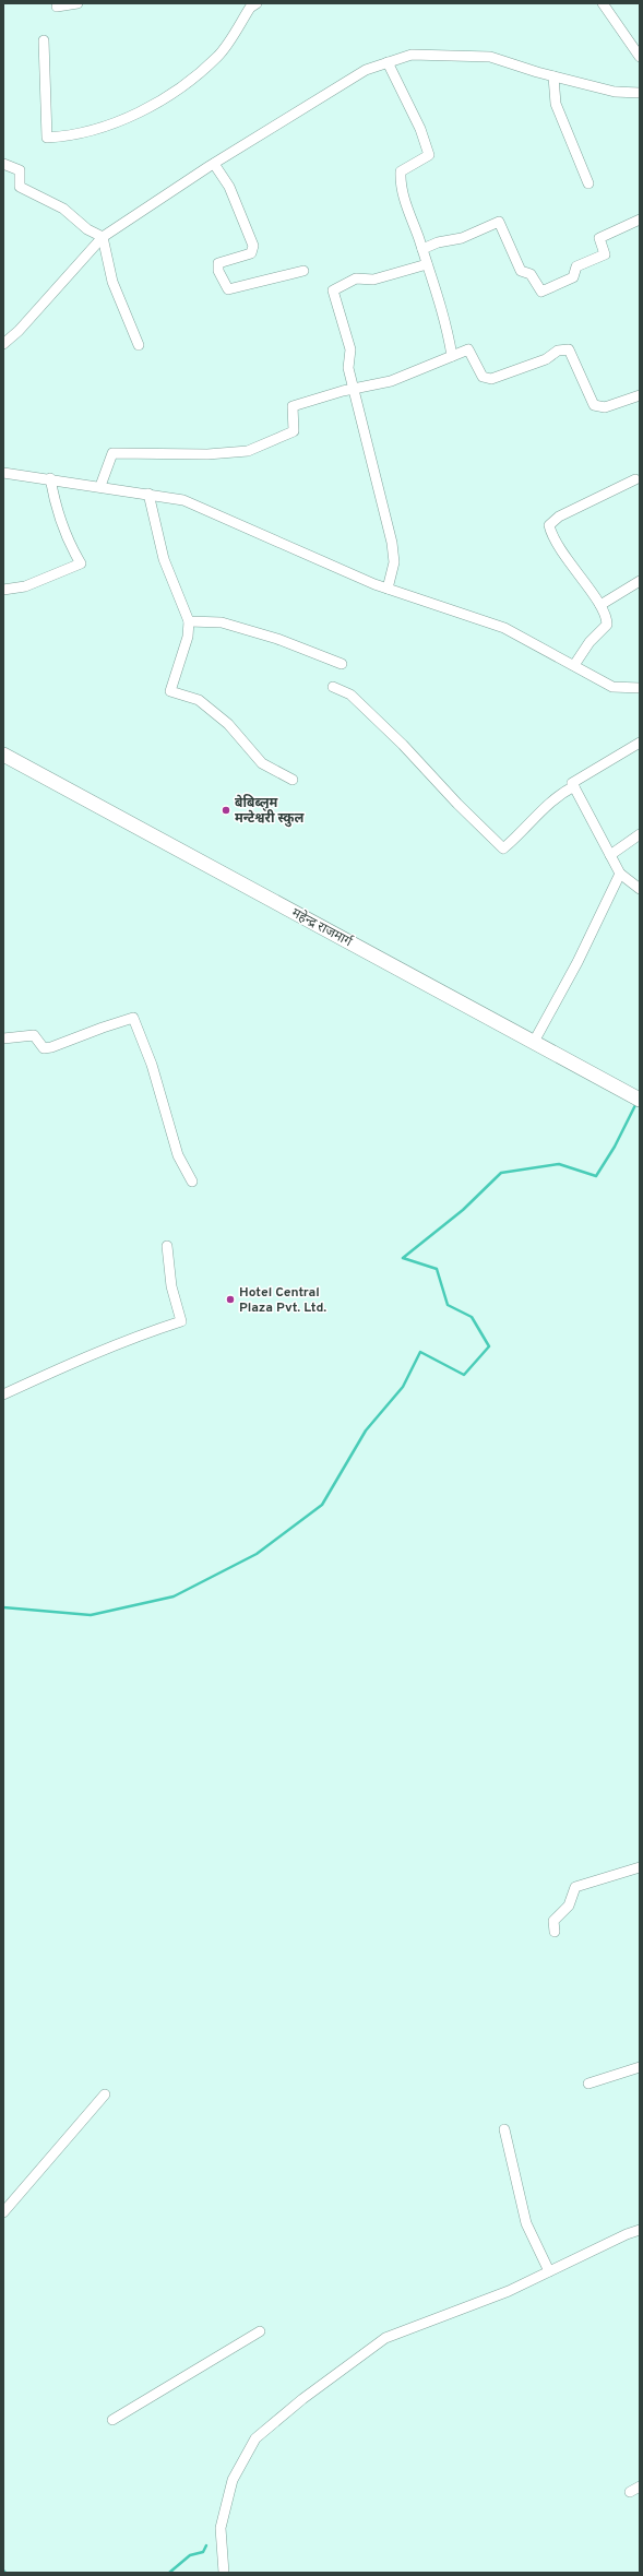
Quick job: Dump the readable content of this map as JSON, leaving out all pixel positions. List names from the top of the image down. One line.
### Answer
{"streets":{"highway":["महेन्द्र राजमार्ग"]},"places":["बेबिब्लुम मन्टेश्वरी स्कुल","Hotel Central Plaza Pvt. Ltd."]}
